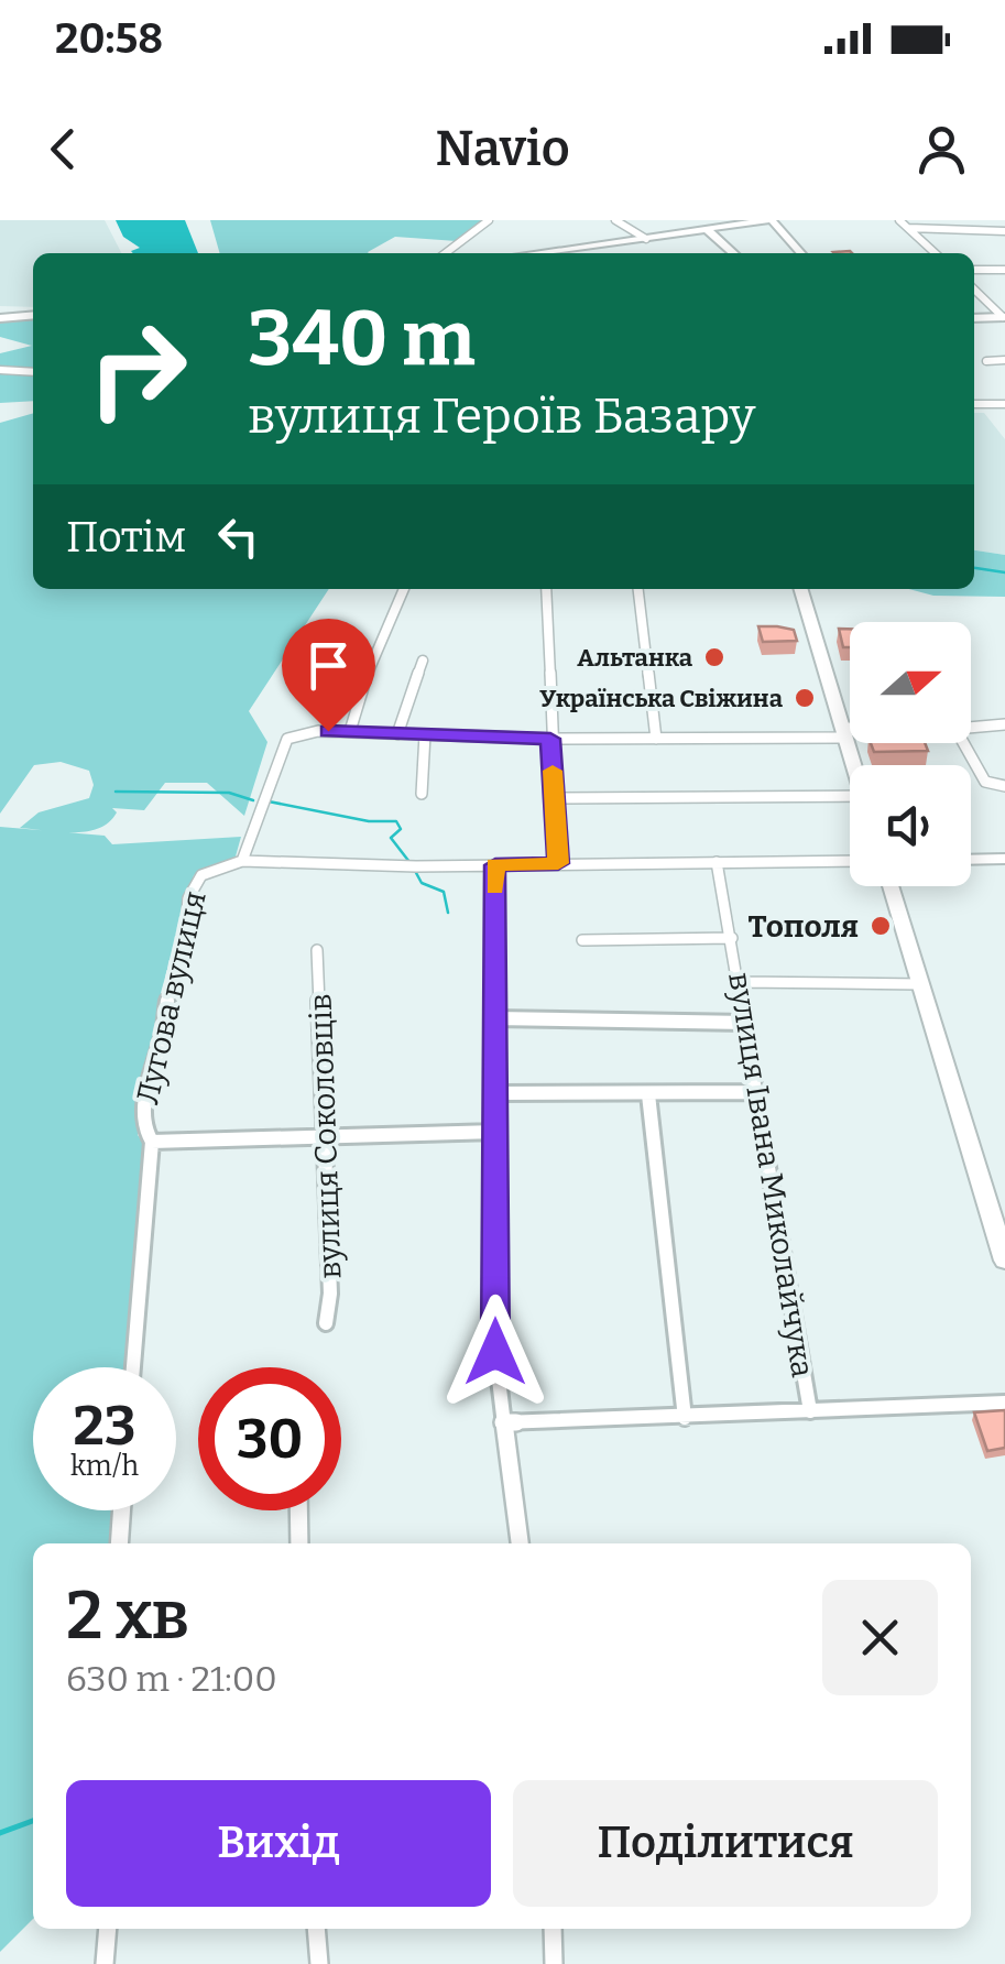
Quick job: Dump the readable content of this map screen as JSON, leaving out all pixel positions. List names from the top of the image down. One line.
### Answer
{"streets":{"street":["Лугова вулиця","вулиця Соколовців","вулиця Івана Миколайчука"]},"places":["Альтанка","Українська Свіжина","Тополя"],"north":"right","page":{"status":"20:58","header":"Navio","turn":["340 m","вулиця Героїв Базару"],"then":"Потім","speed":"23 km/h","limit":"30","heading":["2 хв","630 m · 21:00"],"buttons":["Вихід","Поділитися"]}}
